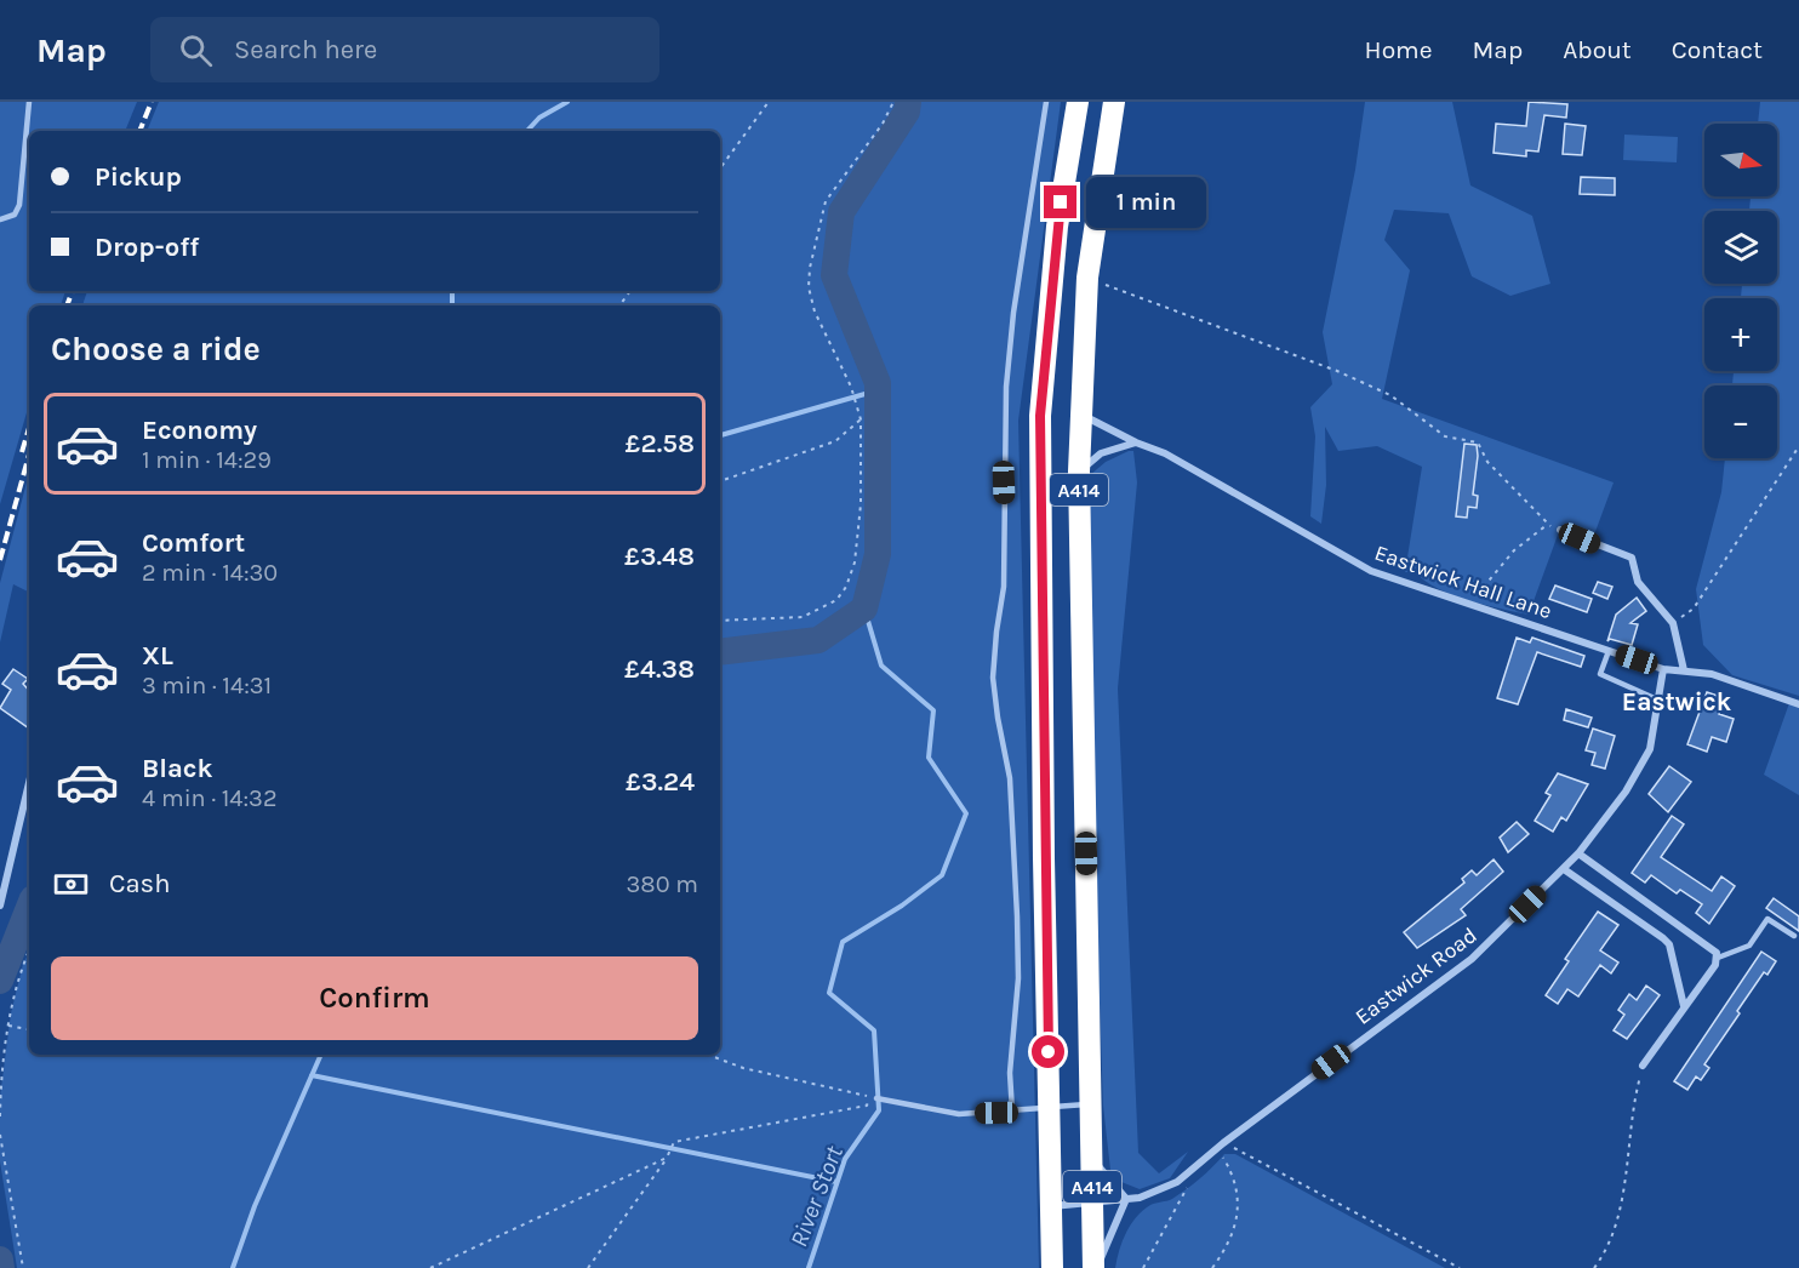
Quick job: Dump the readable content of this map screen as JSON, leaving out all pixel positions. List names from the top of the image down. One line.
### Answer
{"streets":{"highway":["A414"],"street":["Eastwick Hall Lane","Eastwick Road"]},"crossings":[["A414","Eastwick Hall Lane"],["A414","Eastwick Road"],["Eastwick Hall Lane","Eastwick Road"]],"districts":["Eastwick"],"water":["River Stort"],"north":"right","page":{"header":"Map","search":"Search here","nav":["Home","Map","About","Contact"],"map_buttons":["+","−"],"banner":["Pickup","Drop-off"],"bubble":"1 min","heading":"Choose a ride","list":[{"name":"Economy","note":"1 min · 14:29","value":"£2.58"},{"name":"Comfort","note":"2 min · 14:30","value":"£3.48"},{"name":"XL","note":"3 min · 14:31","value":"£4.38"},{"name":"Black","note":"4 min · 14:32","value":"£3.24"}],"pay":["Cash","380 m"],"buttons":"Confirm"}}
